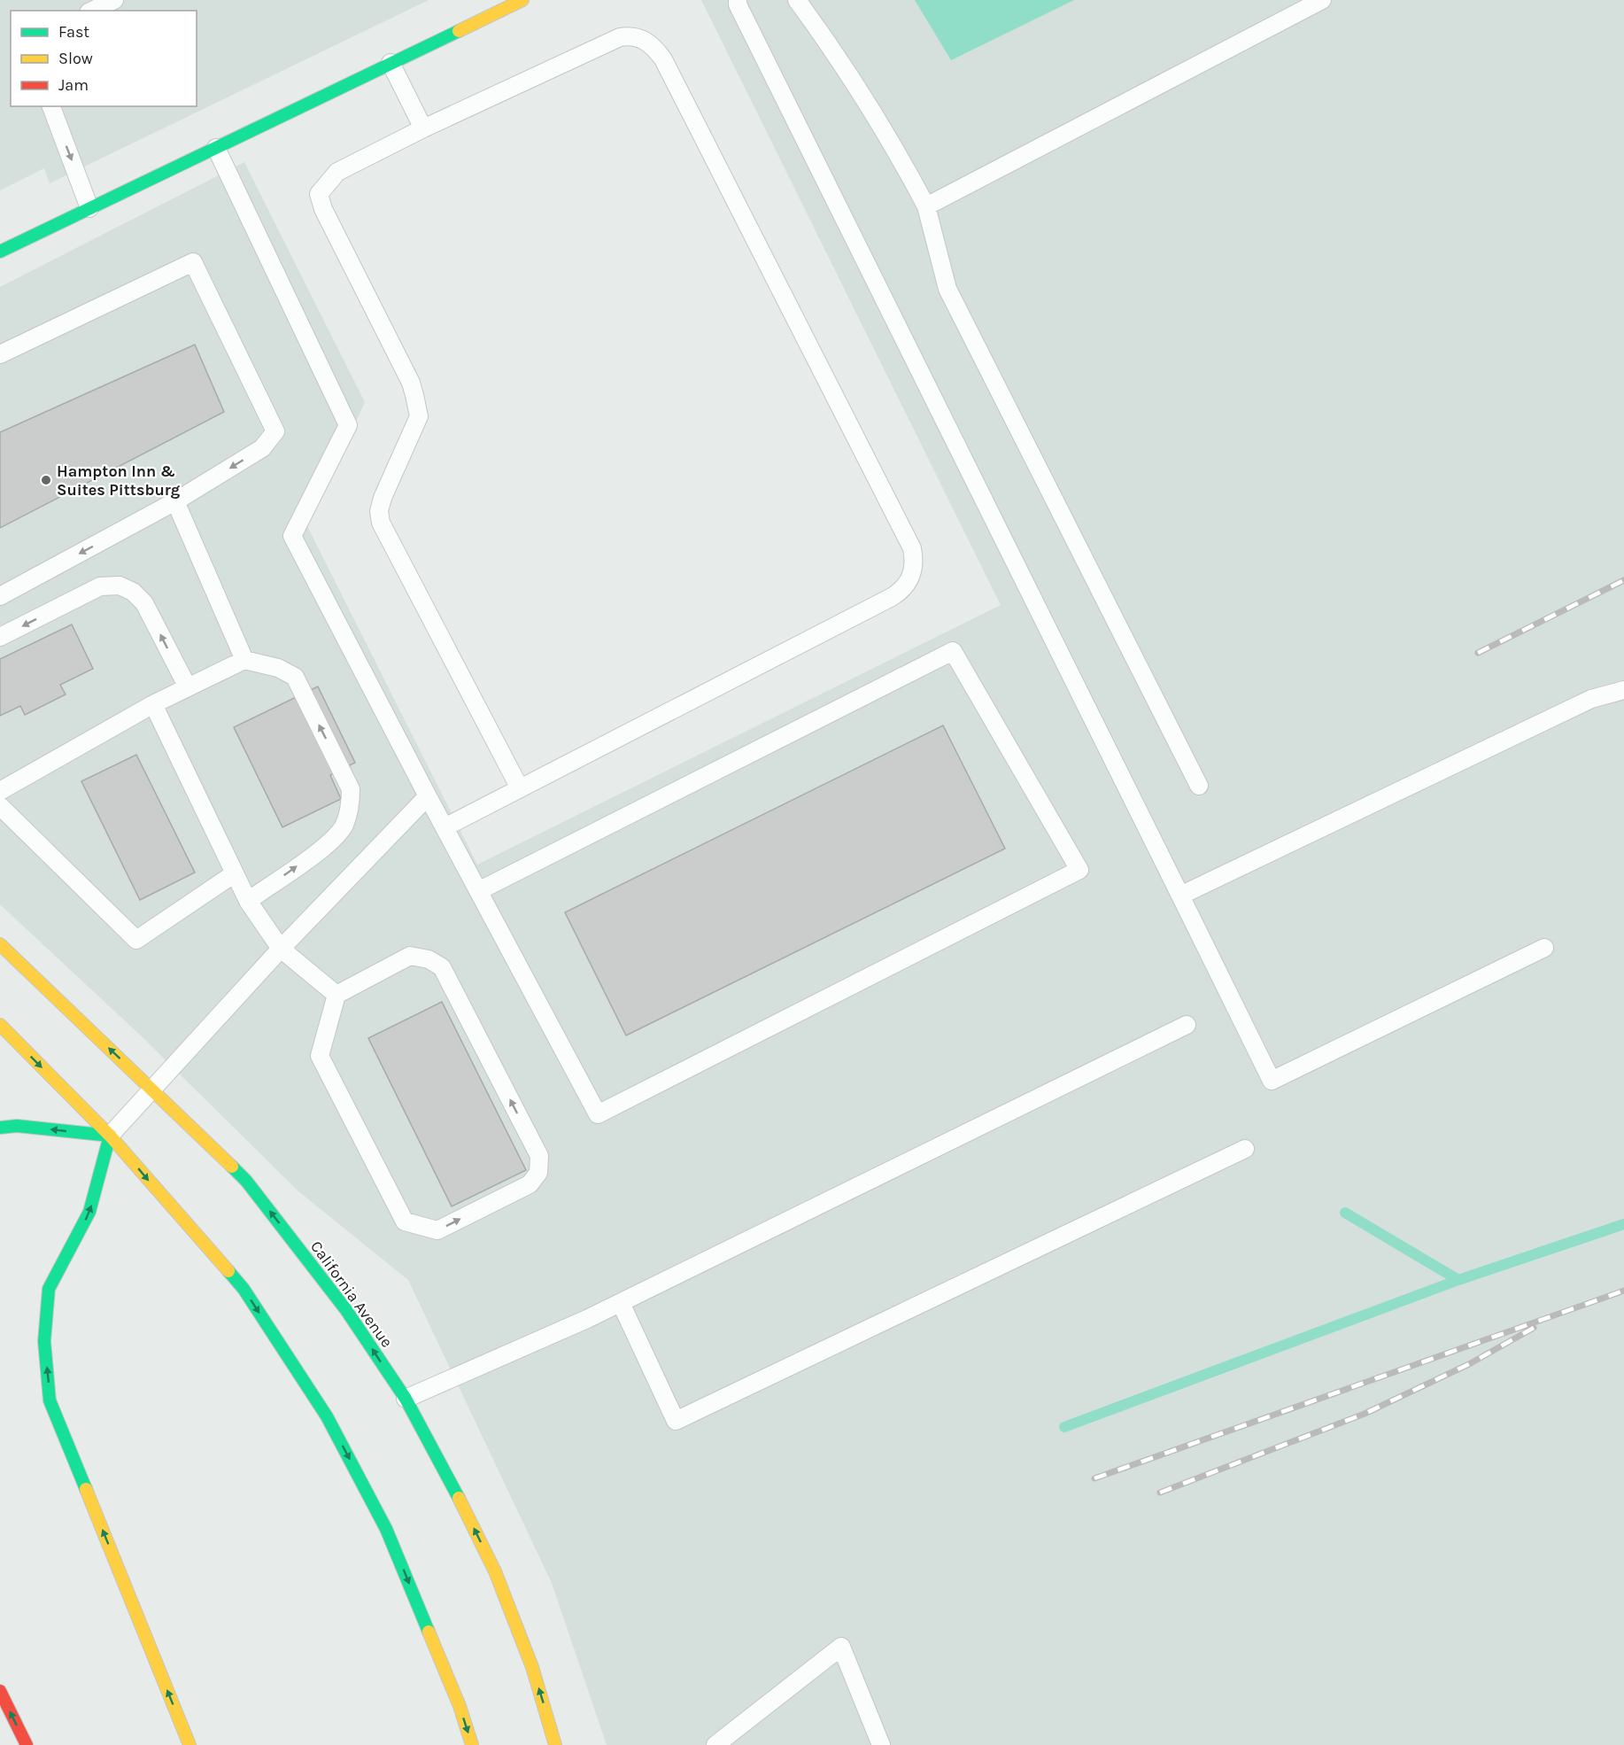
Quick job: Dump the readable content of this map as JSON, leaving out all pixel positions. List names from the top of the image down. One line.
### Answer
{"streets":{"main road":["California Avenue"]},"places":["Hampton Inn & Suites Pittsburg"],"legend":["Fast","Slow","Jam"]}
